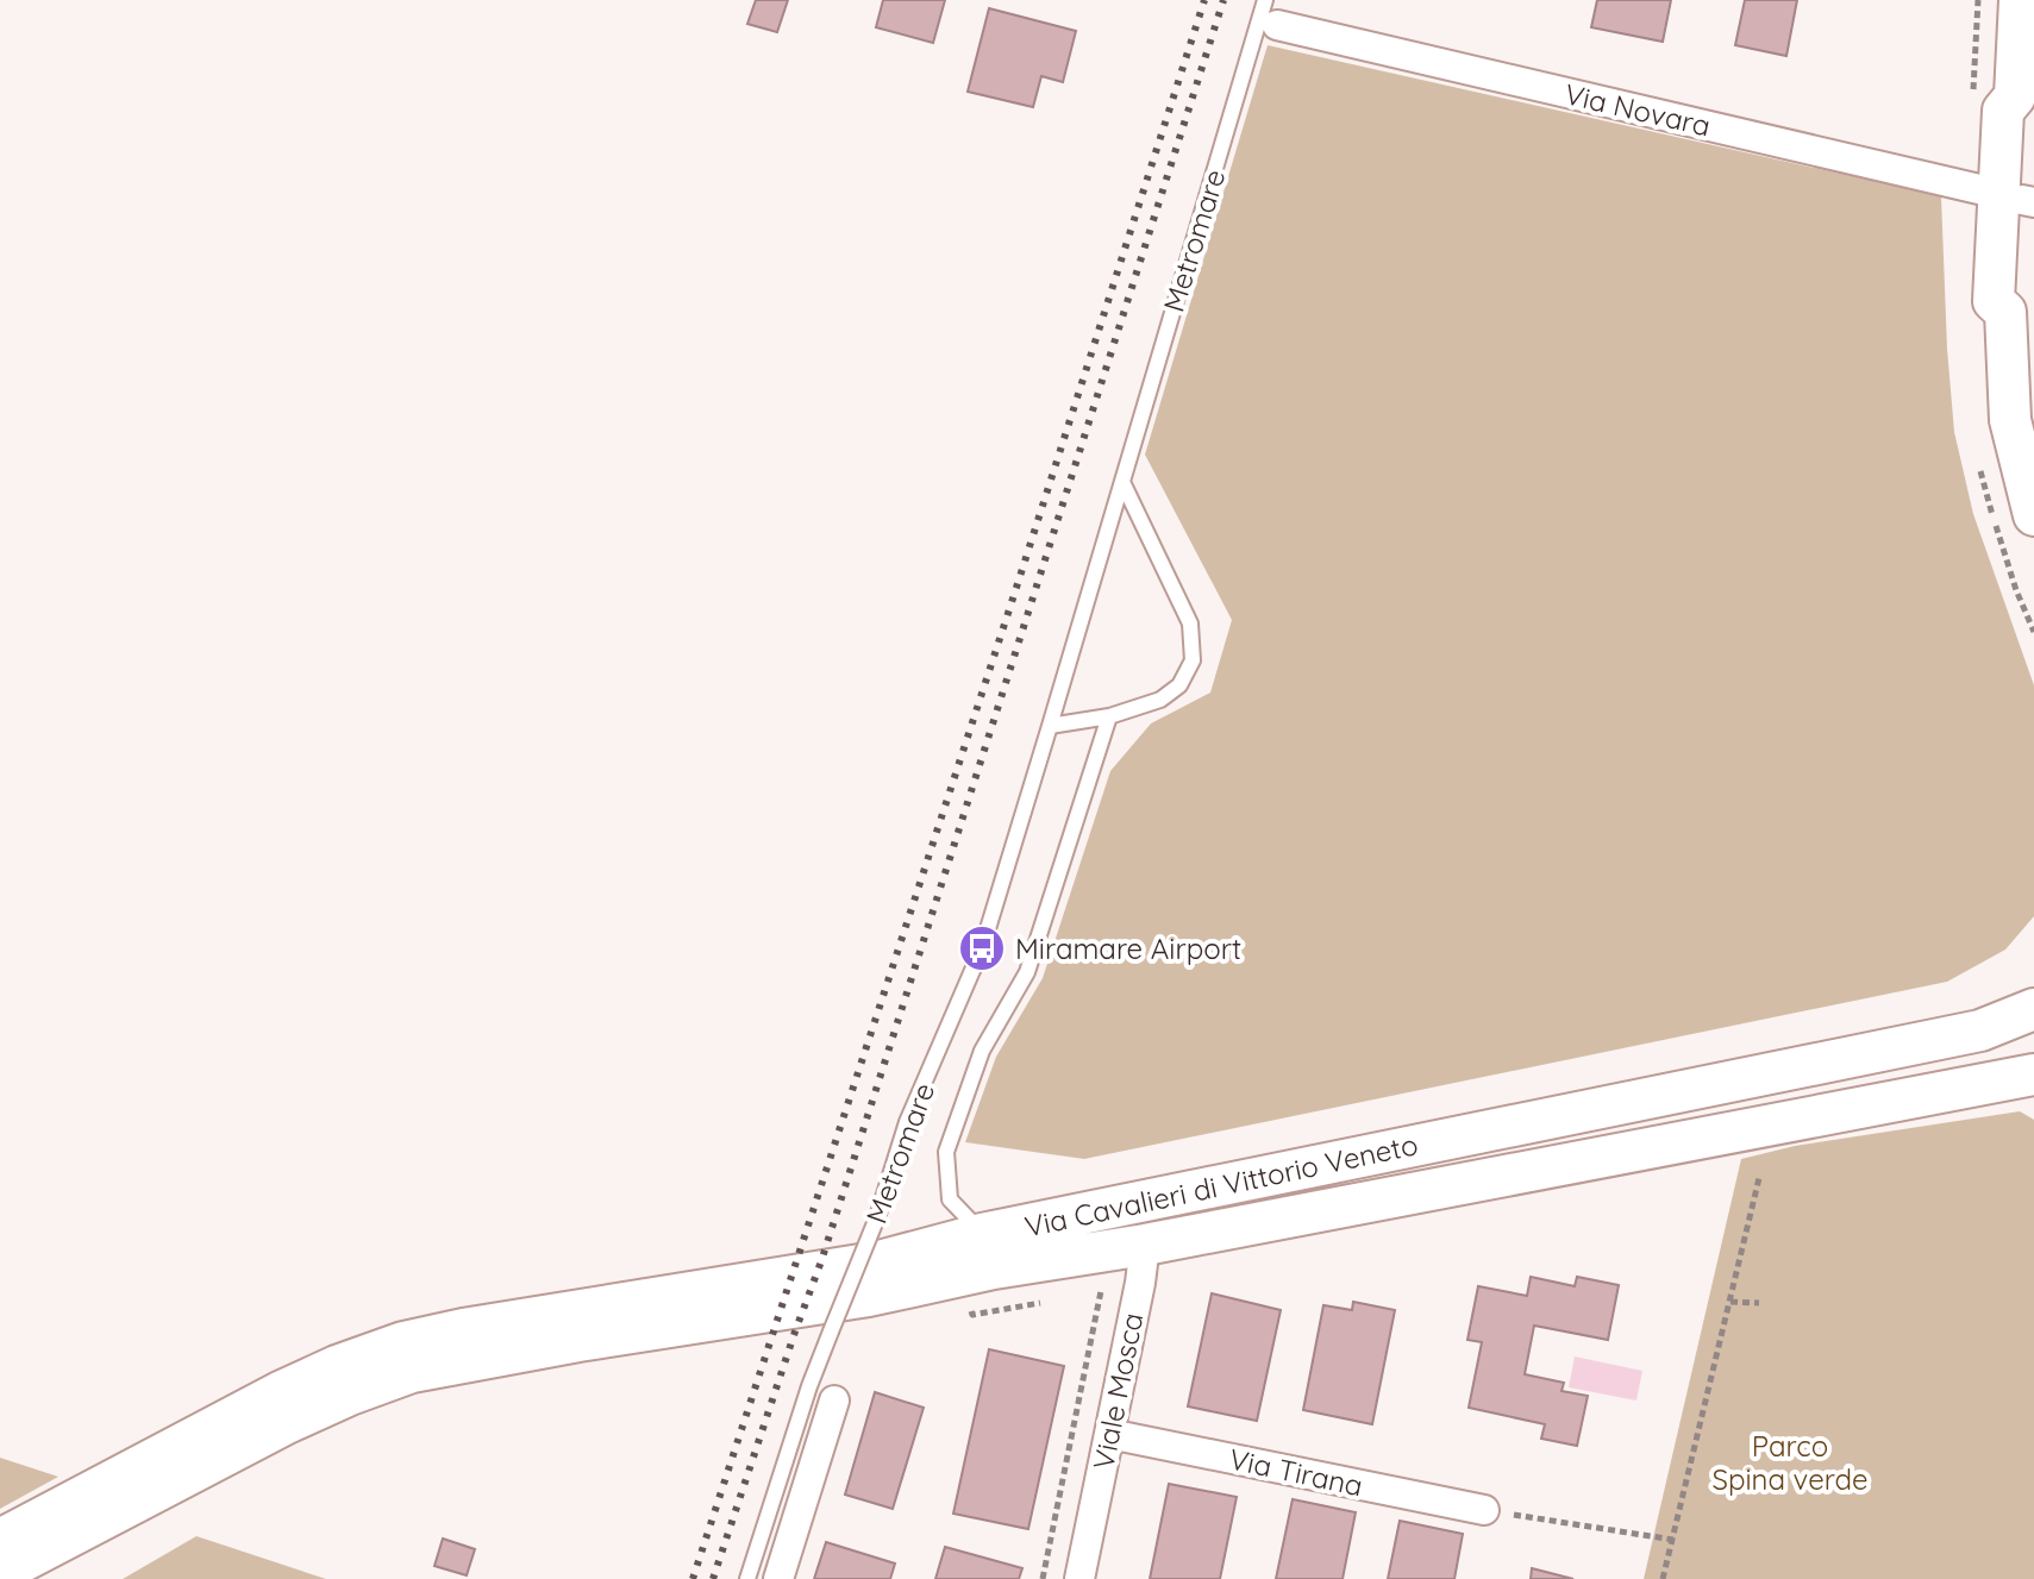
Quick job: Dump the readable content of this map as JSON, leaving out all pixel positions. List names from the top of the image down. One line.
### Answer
{"streets":{"street":["Via Novara","Via Cavalieri di Vittorio Veneto","Viale Mosca","Via Tirana"],"lane":["Metromare"]},"crossings":[["Via Novara","Metromare"],["Metromare","Via Cavalieri di Vittorio Veneto"],["Via Cavalieri di Vittorio Veneto","Viale Mosca"],["Viale Mosca","Via Tirana"]],"parks":["Parco Spina verde"],"places":{"bus stop":["Miramare Airport"]}}
